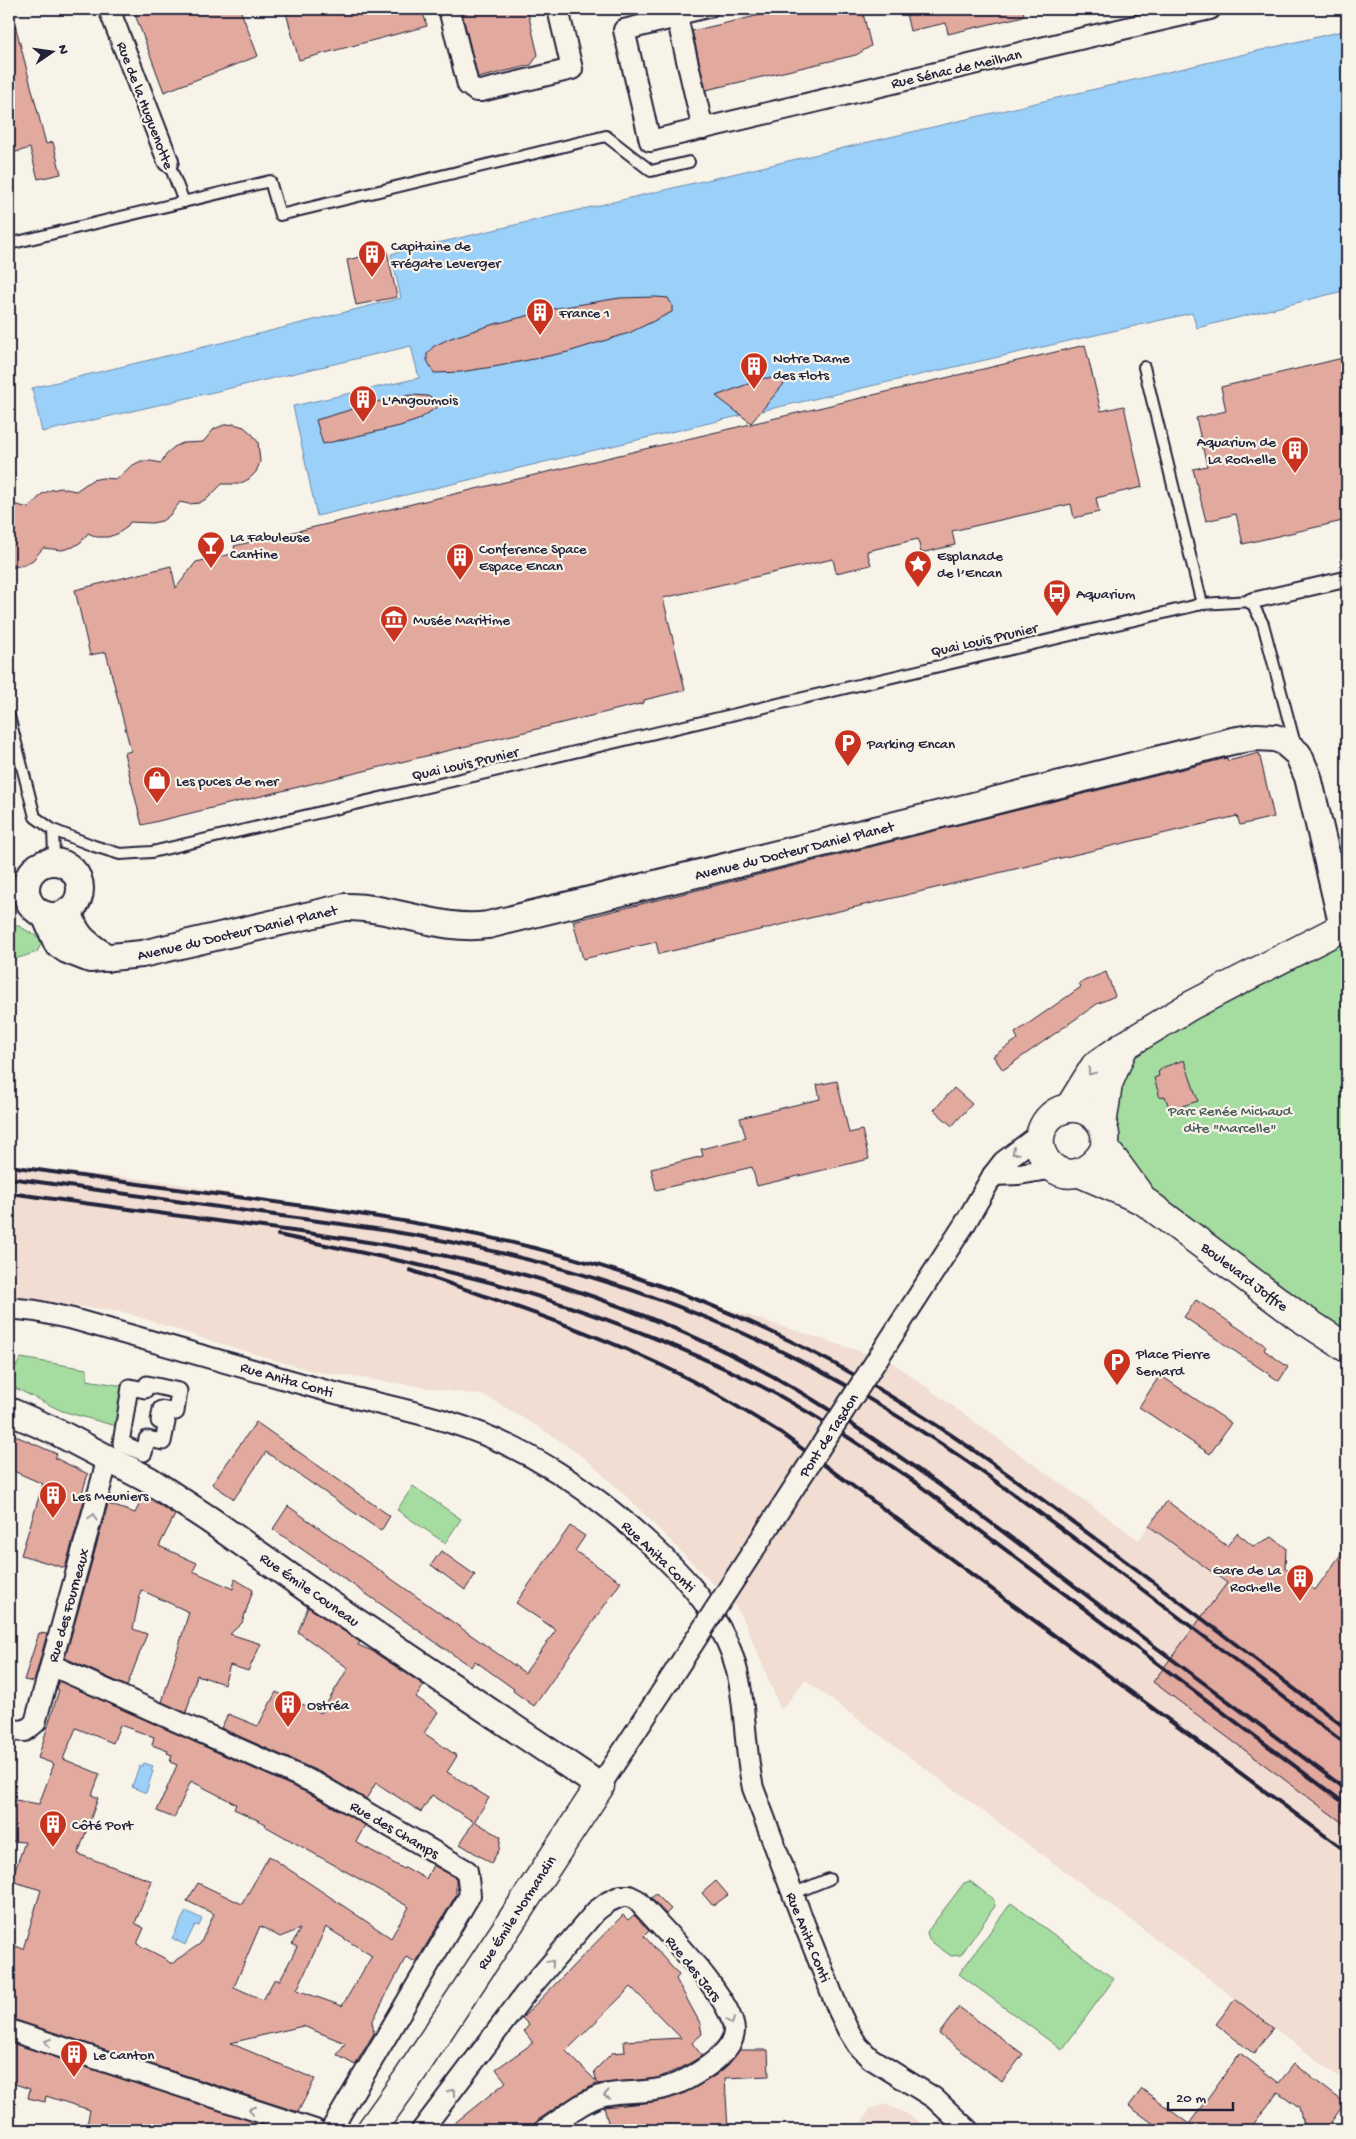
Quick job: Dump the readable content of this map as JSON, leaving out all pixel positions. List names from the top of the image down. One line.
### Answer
{"streets":{"main road":["Boulevard Joffre","Rue Émile Normandin"],"street":["Rue Sénac de Meilhan","Rue de la Huguenotte","Avenue du Docteur Daniel Planet","Rue Anita Conti","Pont de Tasdon","Rue Émile Couneau","Rue des Fourneaux","Rue des Champs","Rue des Jars"],"lane":["Quai Louis Prunier"]},"crossings":[["Pont de Tasdon","Rue Émile Normandin"],["Rue Émile Couneau","Rue des Fourneaux"],["Rue Émile Couneau","Rue Émile Normandin"],["Rue des Fourneaux","Rue des Champs"]],"one_way":["Rue des Fourneaux"],"parks":["Parc Renée Michaud dite \"Marcelle\""],"places":{"building":["Capitaine de Frégate Leverger","France 1","Notre Dame des Flots","L'Angoumois","Aquarium de La Rochelle","Conference Space Espace Encan","Les Meuniers","Gare de La Rochelle","Ostréa","Côté Port","Le Canton"],"bar":["La Fabuleuse Cantine"],"place":["Esplanade de l’Encan"],"bus stop":["Aquarium"],"museum":["Musée Maritime"],"parking":["Parking Encan","Place Pierre Semard"],"shop":["Les puces de mer"]},"scale_bar":"20 m","north":"right"}
